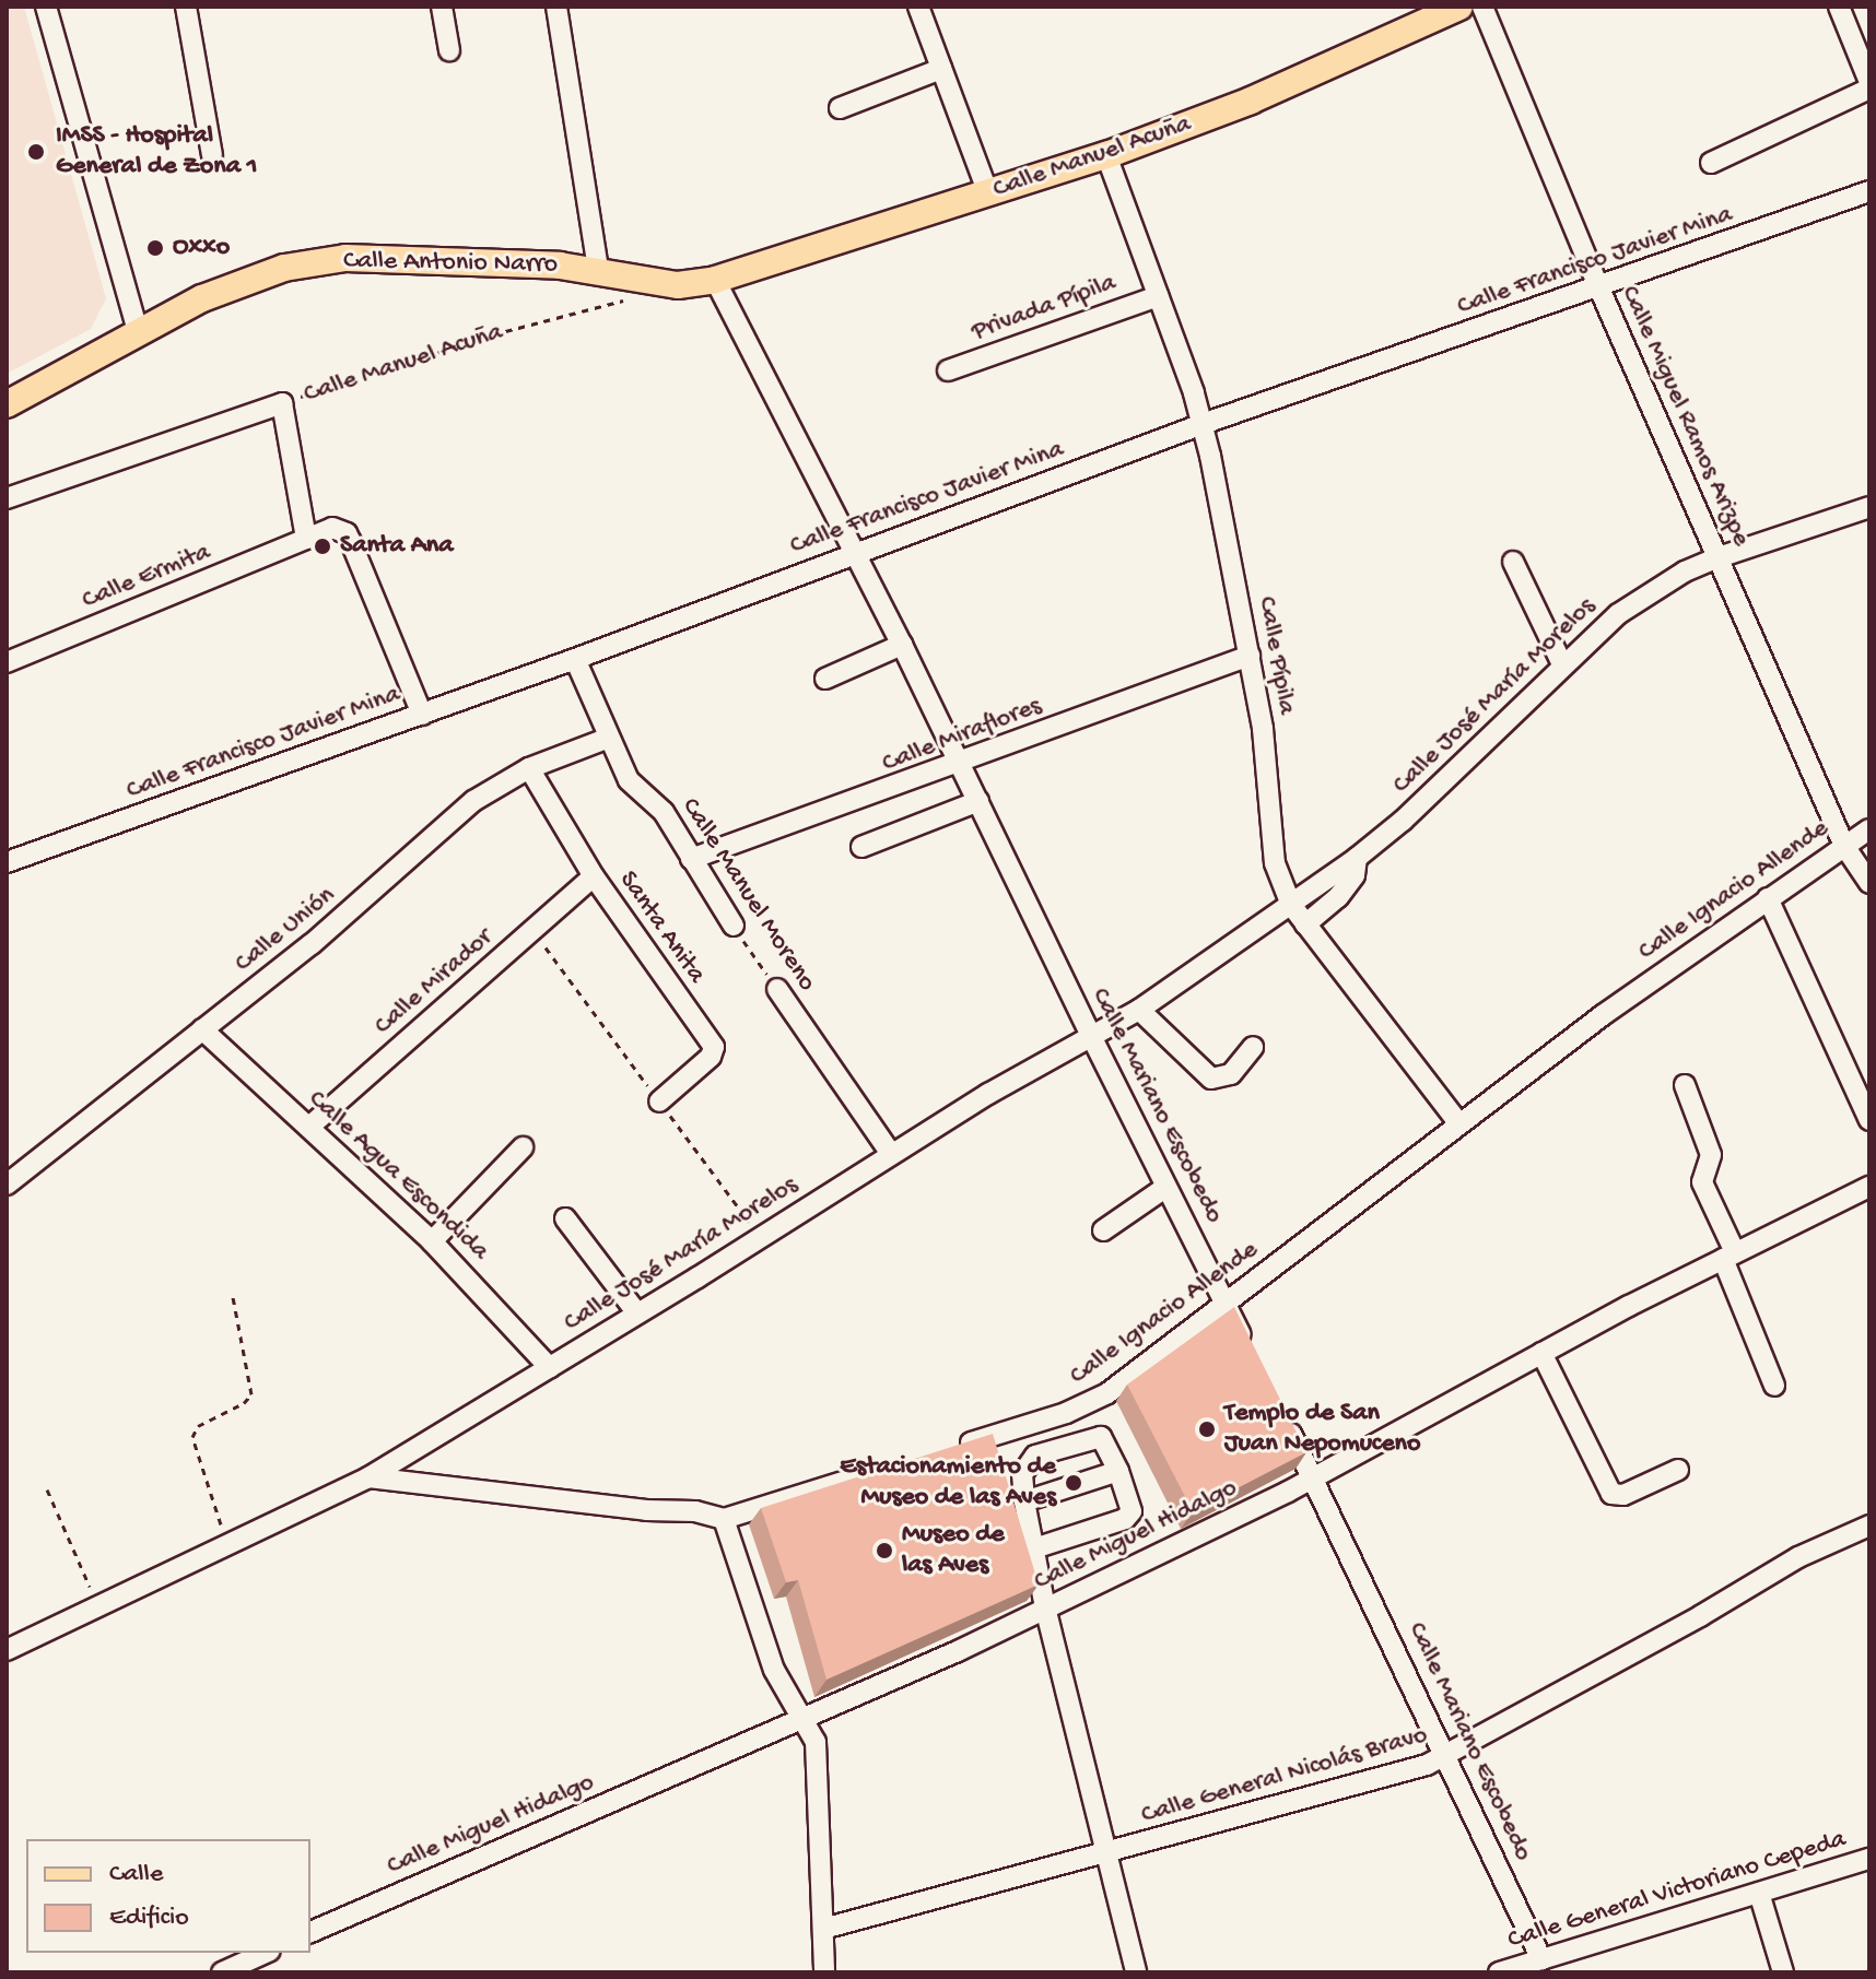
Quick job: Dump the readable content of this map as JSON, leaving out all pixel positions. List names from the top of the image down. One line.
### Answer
{"streets":{"main road":["Calle Manuel Acuña","Calle Antonio Narro"],"street":["Calle Francisco Javier Mina","Privada Pípila","Calle Miguel Ramos Arizpe","Calle Ermita","Calle Pípila","Calle José María Morelos","Calle Miraflores","Calle Ignacio Allende","Calle Manuel Moreno","Santa Anita","Calle Unión","Calle Mirador","Calle Mariano Escobedo","Calle Agua Escondida","Calle Miguel Hidalgo","Calle General Nicolás Bravo","Calle General Victoriano Cepeda"]},"crossings":[["Calle Manuel Acuña","Calle Antonio Narro"],["Calle Manuel Acuña","Calle Pípila"],["Calle Manuel Acuña","Calle Mariano Escobedo"],["Calle Francisco Javier Mina","Calle Miguel Ramos Arizpe"],["Calle Francisco Javier Mina","Calle Ermita"],["Calle Francisco Javier Mina","Calle Pípila"],["Calle Francisco Javier Mina","Calle Manuel Moreno"],["Calle Francisco Javier Mina","Calle Mariano Escobedo"],["Calle Antonio Narro","Calle Mariano Escobedo"],["Privada Pípila","Calle Pípila"],["Calle Miguel Ramos Arizpe","Calle José María Morelos"],["Calle Miguel Ramos Arizpe","Calle Ignacio Allende"],["Calle Pípila","Calle José María Morelos"],["Calle Pípila","Calle Miraflores"],["Calle Pípila","Calle Ignacio Allende"],["Calle José María Morelos","Calle Manuel Moreno"],["Calle José María Morelos","Calle Mariano Escobedo"],["Calle José María Morelos","Calle Agua Escondida"],["Calle Miraflores","Calle Manuel Moreno"],["Calle Miraflores","Calle Mariano Escobedo"],["Calle Ignacio Allende","Calle Mariano Escobedo"],["Calle Manuel Moreno","Calle Unión"],["Santa Anita","Calle Unión"],["Santa Anita","Calle Mirador"],["Calle Unión","Calle Agua Escondida"],["Calle Mirador","Calle Agua Escondida"],["Calle Mariano Escobedo","Calle Miguel Hidalgo"],["Calle Mariano Escobedo","Calle General Nicolás Bravo"],["Calle Mariano Escobedo","Calle General Victoriano Cepeda"]],"places":["IMSS - Hospital General de Zona 1","Oxxo","Santa Ana","Templo de San Juan Nepomuceno","Estacionamiento de Museo de las Aves","Museo de las Aves"],"legend":["Calle","Edificio"]}
